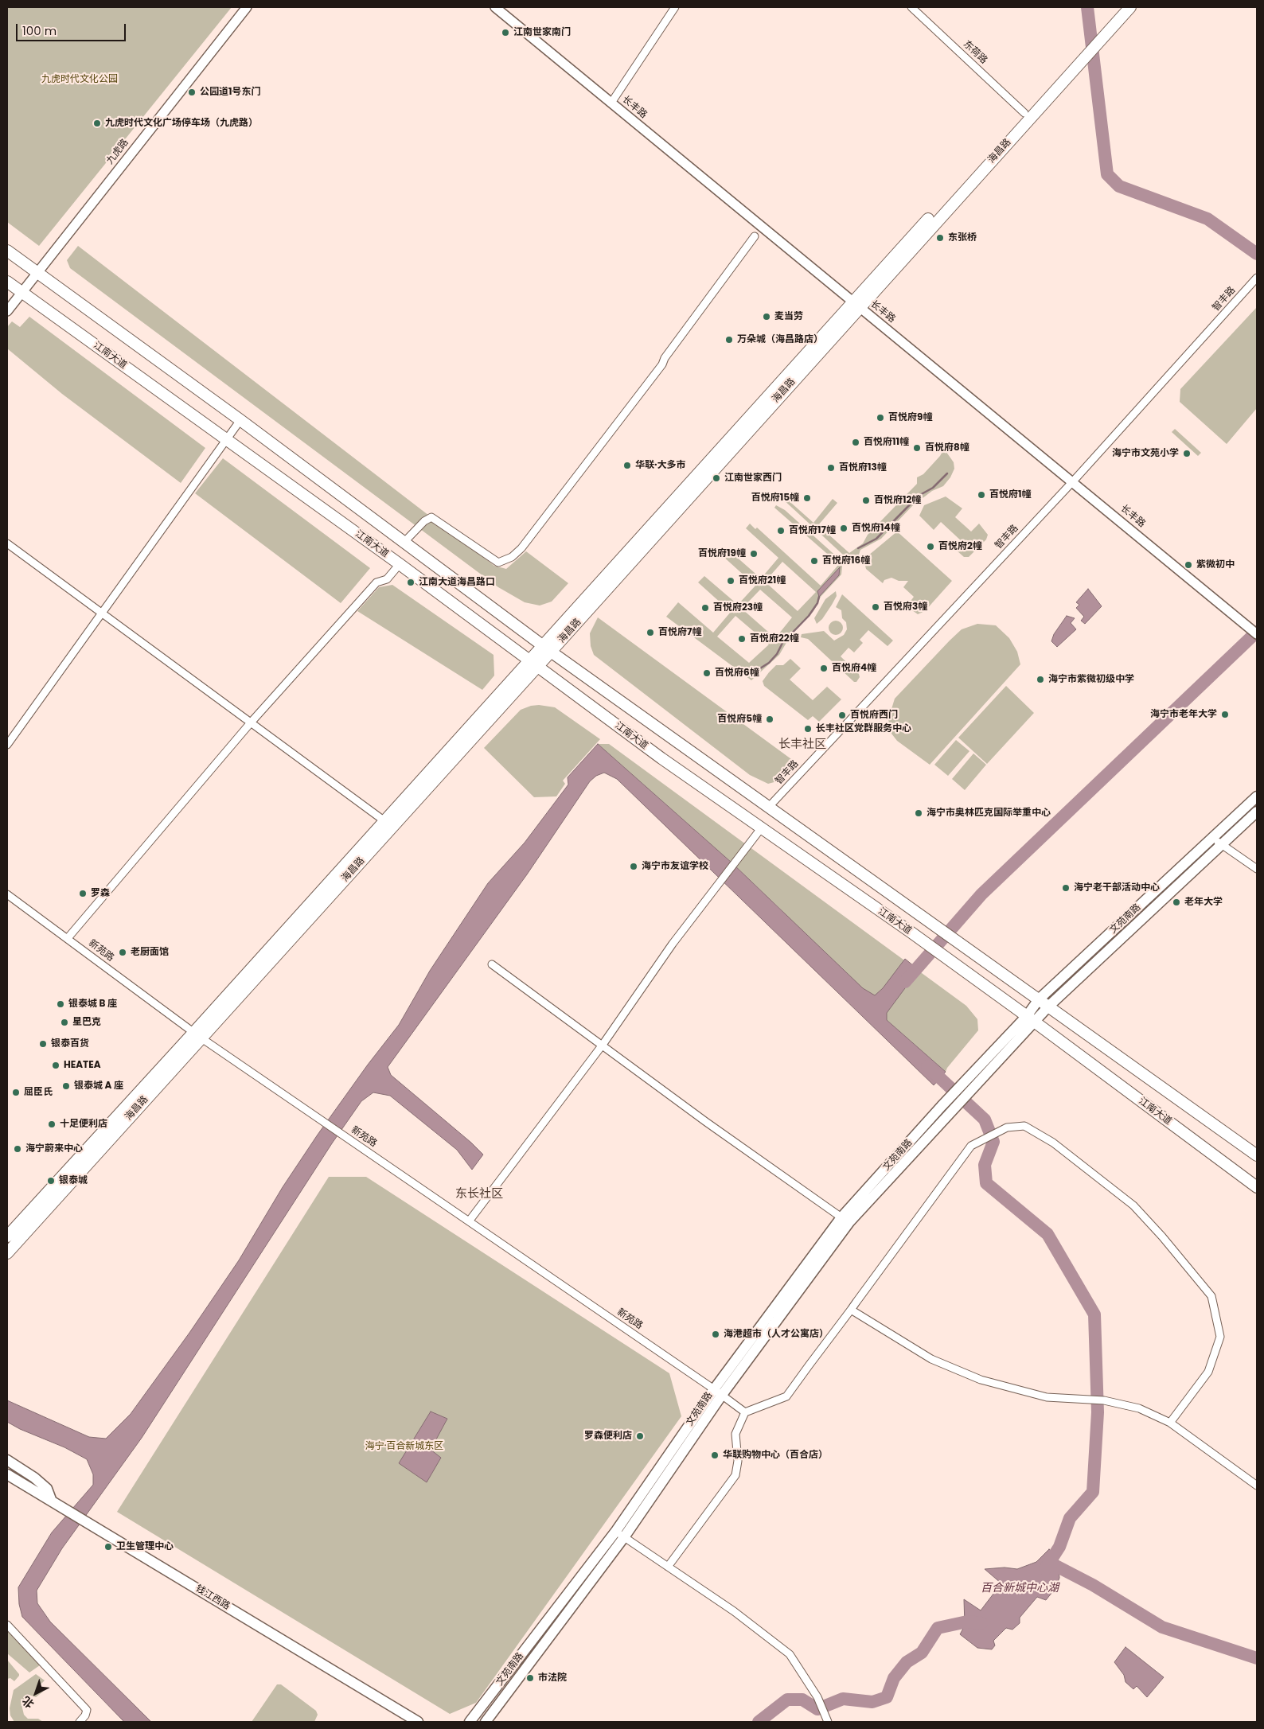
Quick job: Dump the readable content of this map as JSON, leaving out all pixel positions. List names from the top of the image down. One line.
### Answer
{"streets":{"main road":["海昌路","江南大道","文苑南路","钱江西路"],"street":["东荷路","长丰路","九虎路","智丰路","新苑路"]},"crossings":[["东荷路","海昌路"],["长丰路","海昌路"],["长丰路","智丰路"],["海昌路","江南大道"],["海昌路","新苑路"],["九虎路","江南大道"],["智丰路","江南大道"],["江南大道","文苑南路"],["文苑南路","新苑路"]],"districts":["长丰社区","东长社区"],"water":["百合新城中心湖"],"parks":["九虎时代文化公园","海宁·百合新城东区"],"places":["江南世家南门","公园道1号东门","九虎时代文化广场停车场（九虎路）","东张桥","麦当劳","万朵城（海昌路店）","百悦府9幢","百悦府11幢","百悦府8幢","海宁市文苑小学","华联·大多市","百悦府13幢","江南世家西门","百悦府1幢","百悦府15幢","百悦府12幢","百悦府14幢","百悦府17幢","百悦府2幢","百悦府19幢","百悦府16幢","紫微初中","百悦府21幢","江南大道海昌路口","百悦府3幢","百悦府23幢","百悦府7幢","百悦府22幢","百悦府4幢","百悦府6幢","海宁市紫微初级中学","海宁市老年大学","百悦府西门","百悦府5幢","长丰社区党群服务中心","海宁市奥林匹克国际举重中心","海宁市友谊学校","海宁老干部活动中心","罗森","老年大学","老厨面馆","银泰城 B 座","星巴克","银泰百货","HEATEA","银泰城 A 座","屈臣氏","十足便利店","海宁蔚来中心","银泰城","海港超市（人才公寓店）","罗森便利店","华联购物中心（百合店）","卫生管理中心","市法院"],"scale_bar":"100 m","north":"bottom left"}
